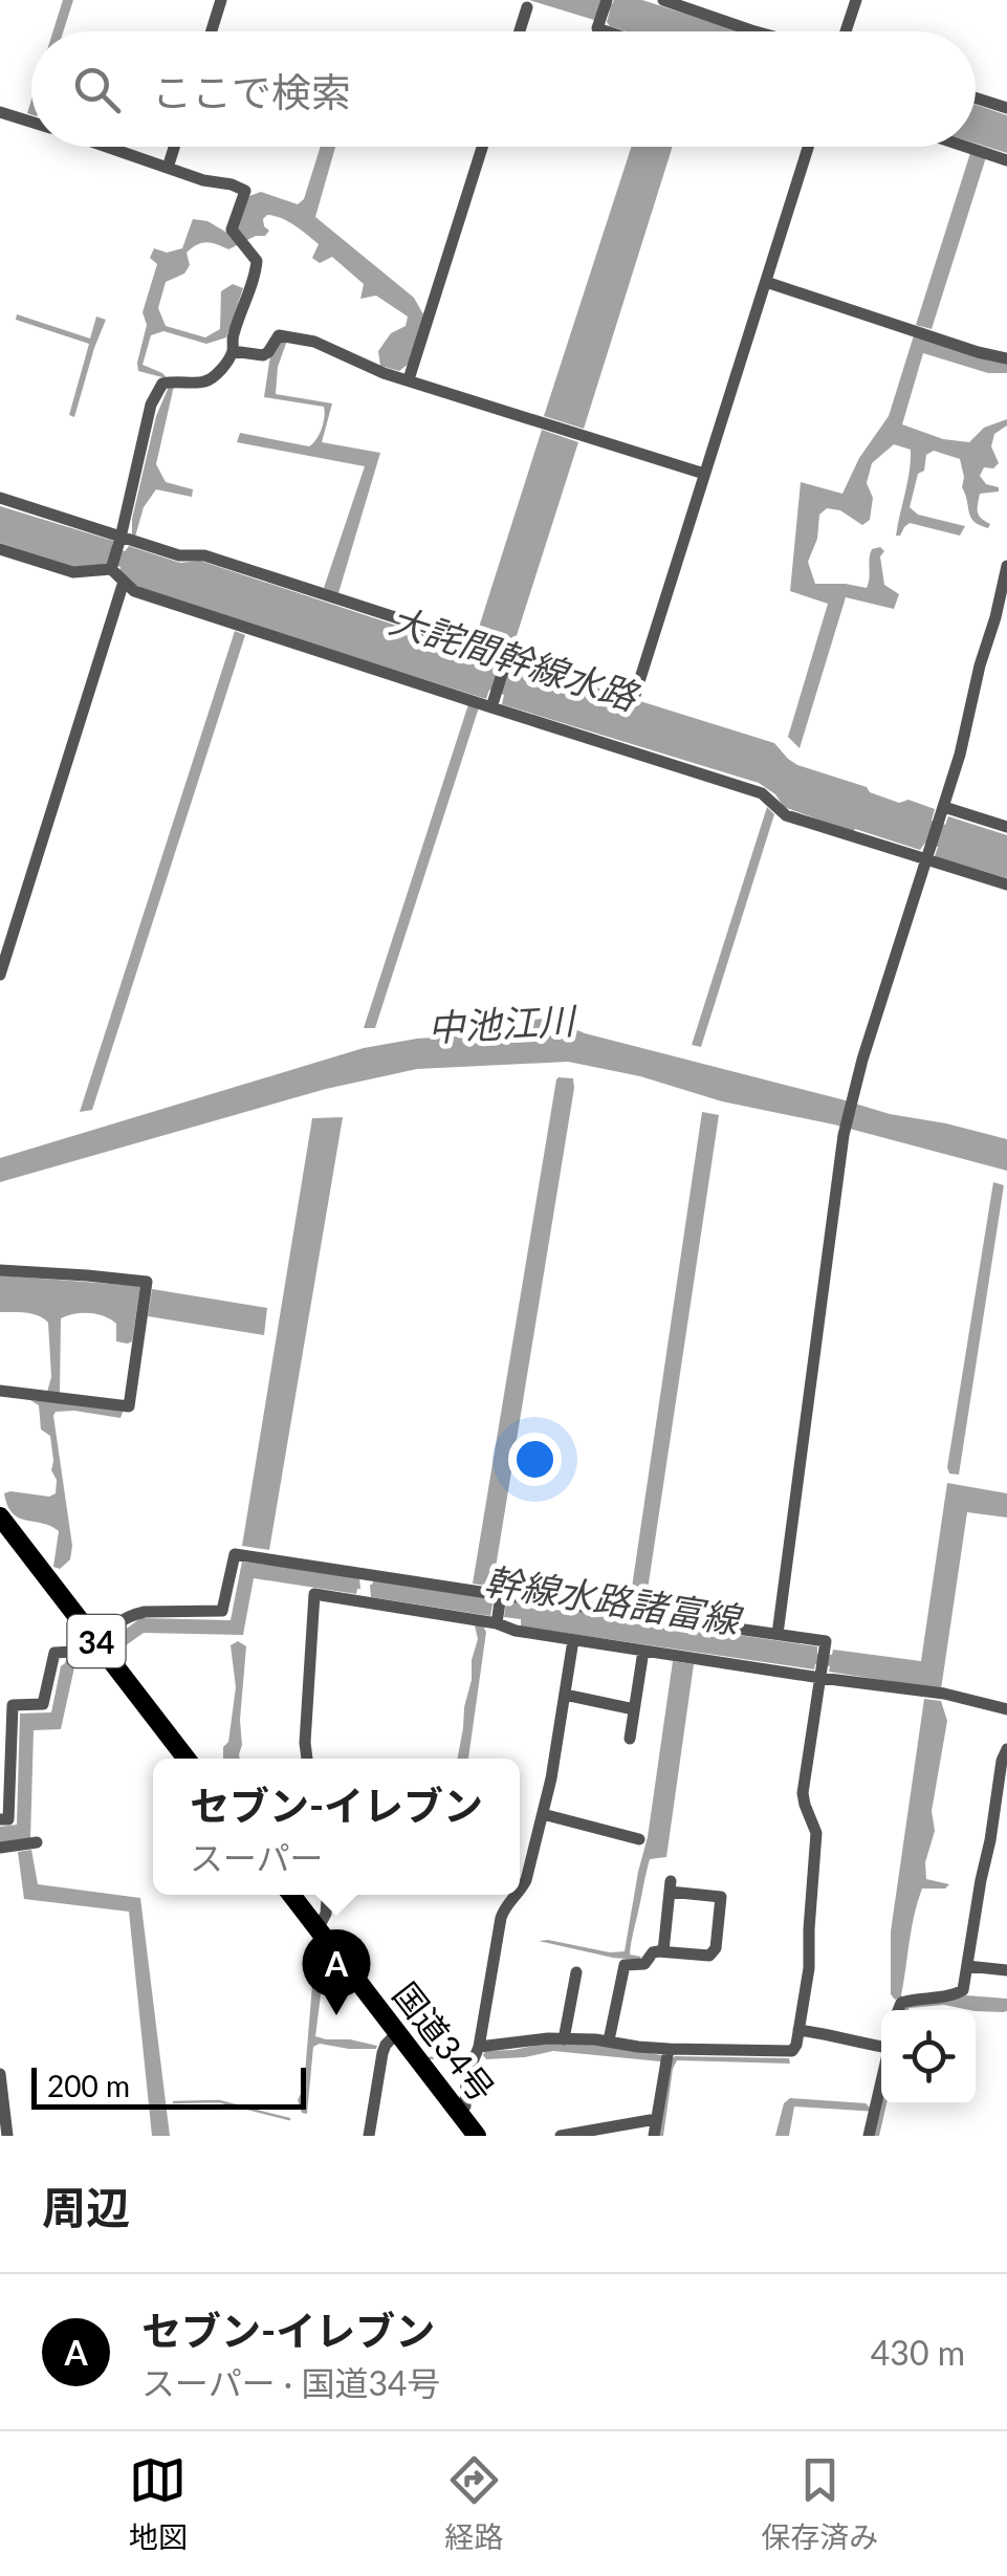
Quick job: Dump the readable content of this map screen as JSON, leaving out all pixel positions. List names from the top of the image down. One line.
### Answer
{"streets":{"highway":["34","国道34号"]},"water":["大詫間幹線水路","中池江川","幹線水路諸富線"],"scale_bar":"200 m","page":{"search":"ここで検索","popup":["セブン-イレブン","スーパー"],"pins":"A","scale":"200 m","heading":"周辺","list":[{"mark":"A","name":"セブン-イレブン","note":"スーパー · 国道34号","value":"430 m"}],"nav":["地図","経路","保存済み"]}}
